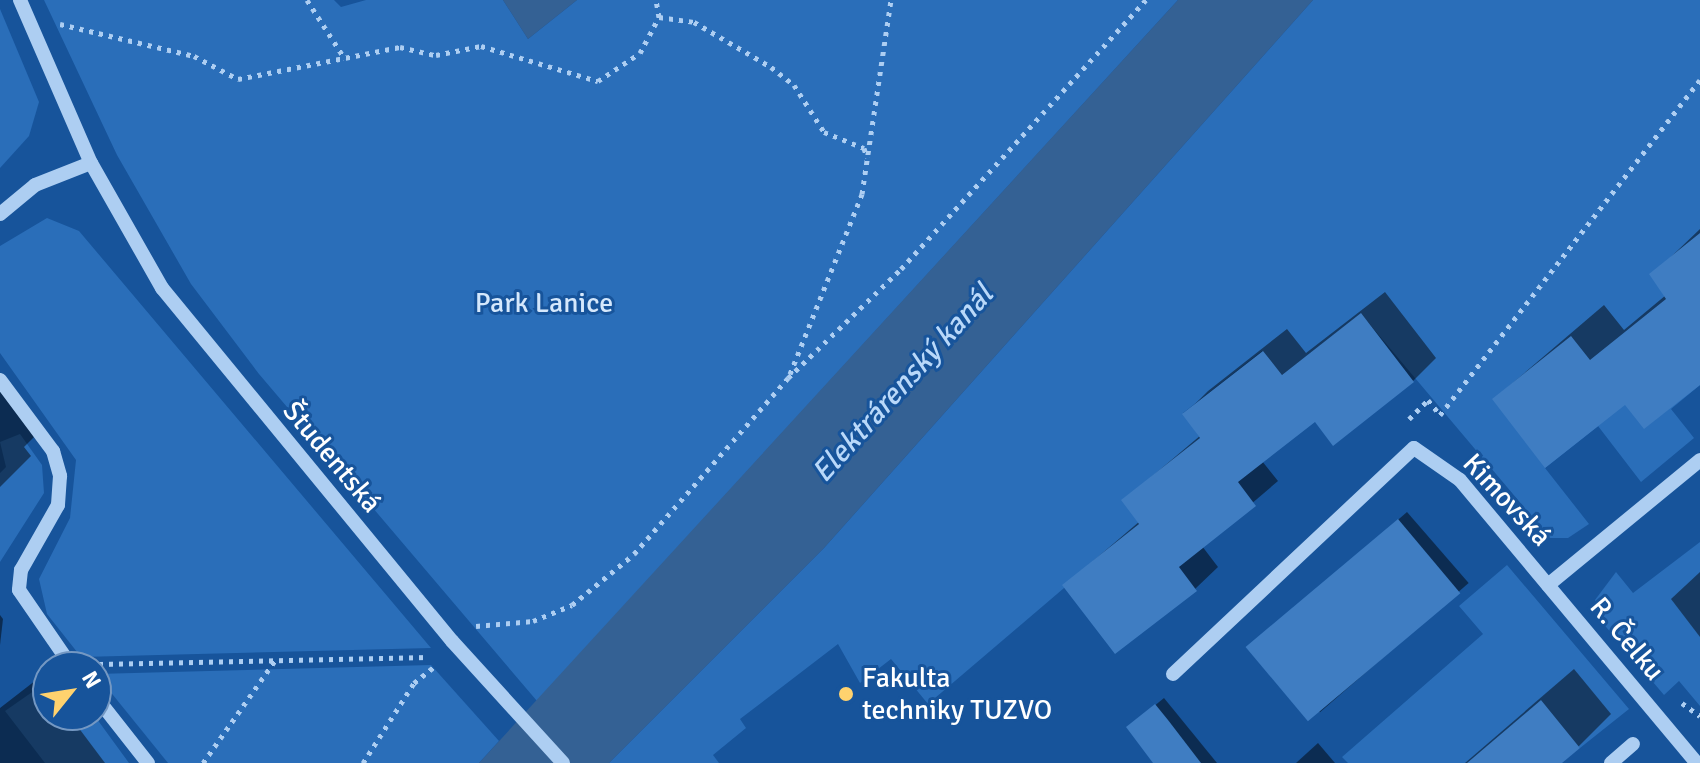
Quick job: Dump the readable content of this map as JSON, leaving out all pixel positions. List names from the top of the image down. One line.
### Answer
{"streets":{"street":["Študentská","Kimovská","R. Čelku"]},"crossings":[["Kimovská","R. Čelku"]],"water":["Elektrárenský kanál"],"parks":["Park Lanice"],"places":["Fakulta techniky TUZVO"],"north":"top right"}
